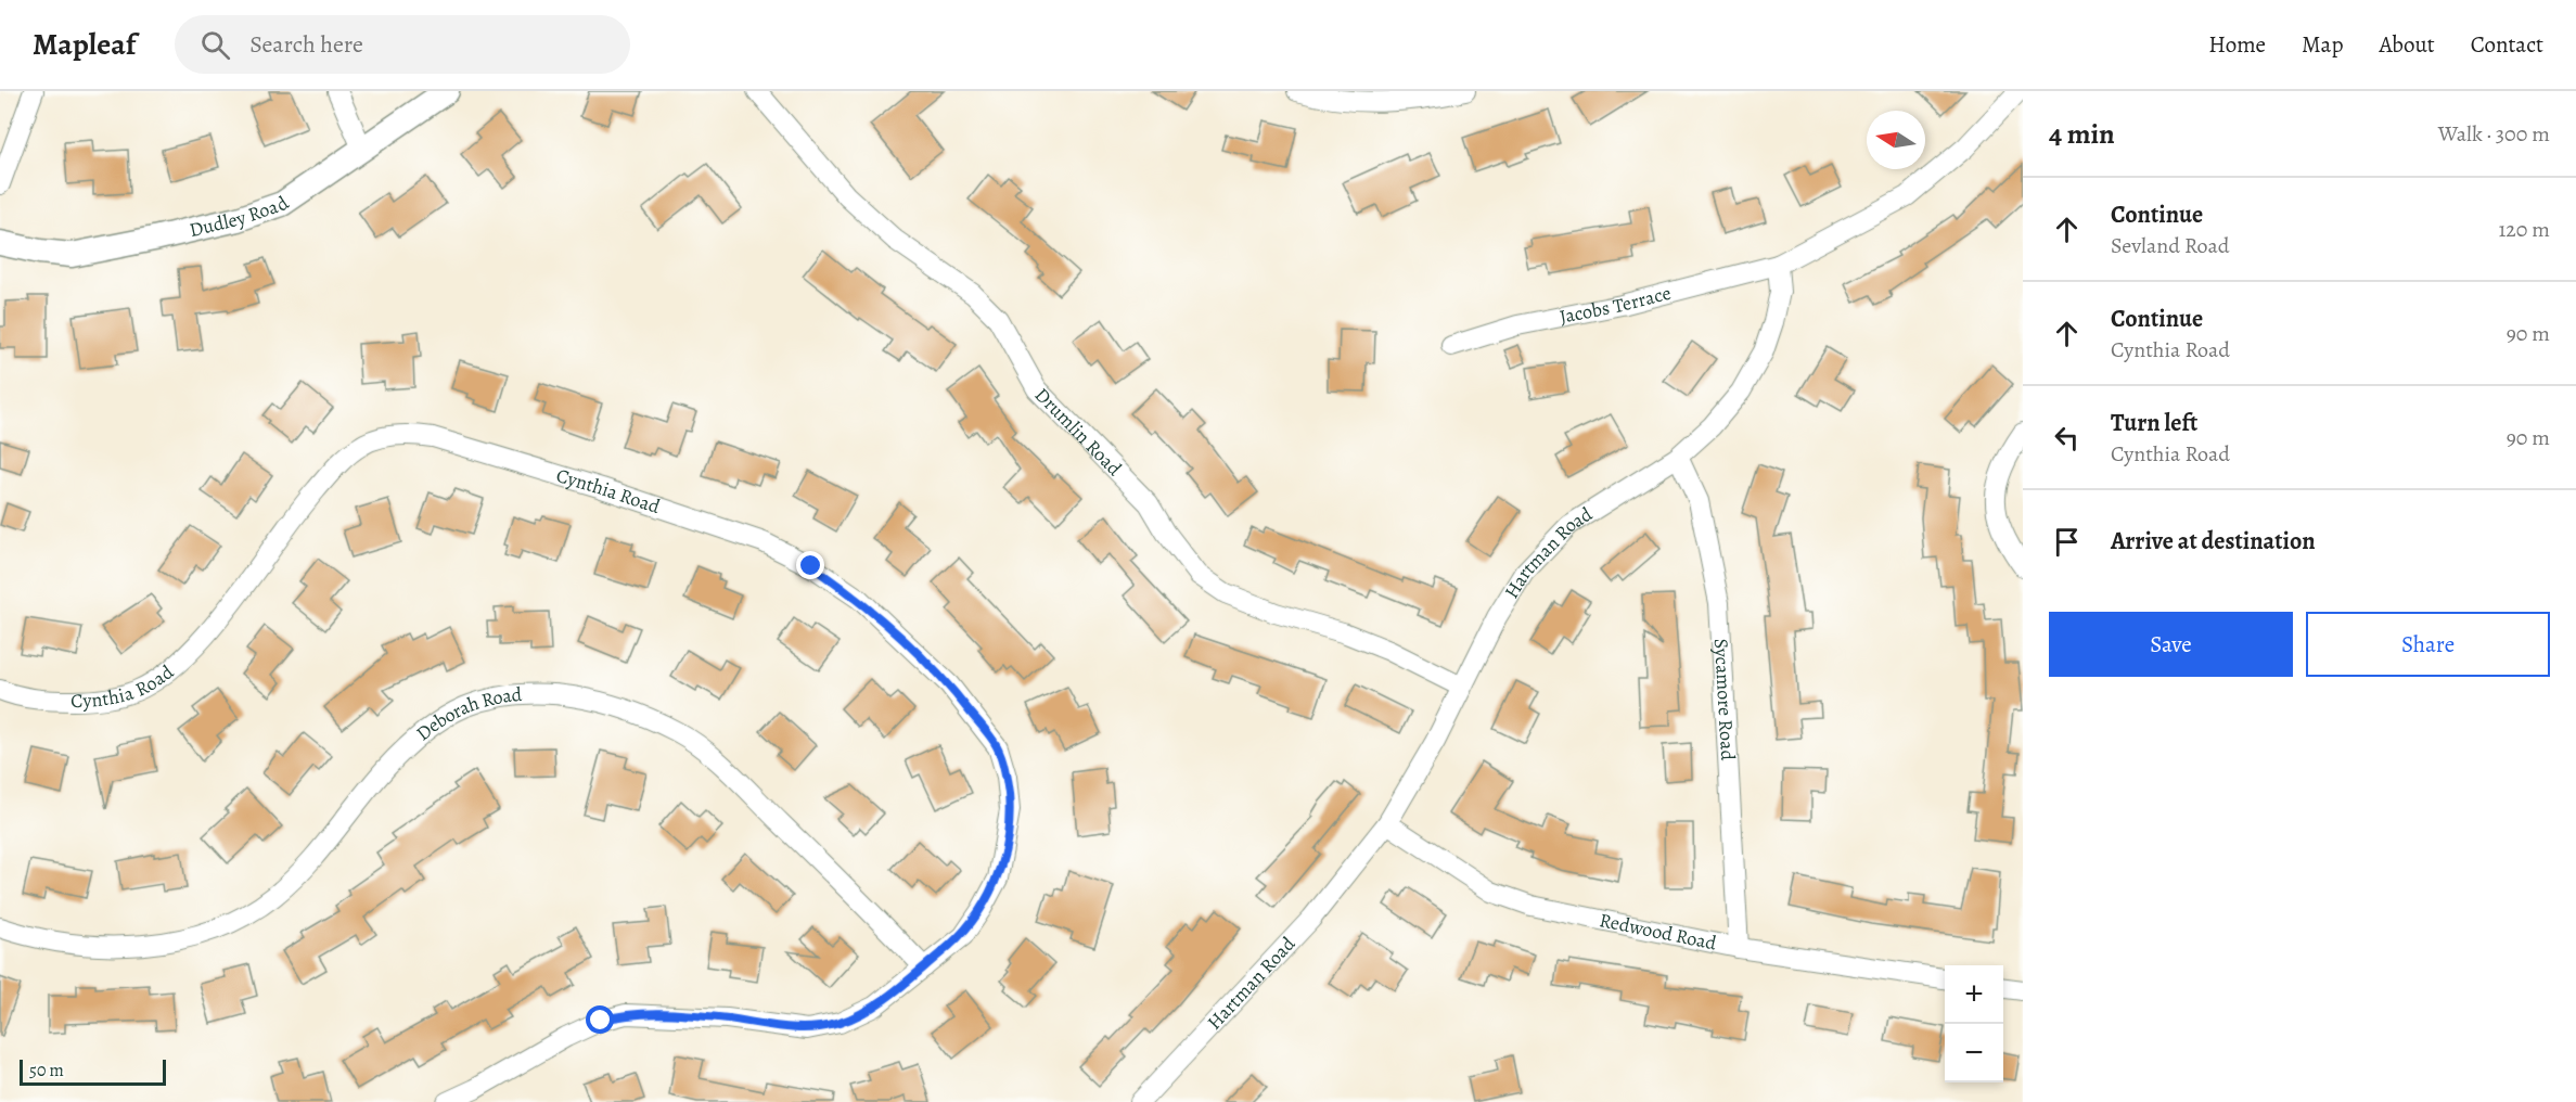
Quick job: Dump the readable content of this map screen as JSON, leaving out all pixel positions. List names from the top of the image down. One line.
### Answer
{"streets":{"street":["Dudley Road","Jacobs Terrace","Drumlin Road","Cynthia Road","Hartman Road","Sycamore Road","Deborah Road","Redwood Road"]},"crossings":[["Jacobs Terrace","Hartman Road"],["Drumlin Road","Hartman Road"],["Cynthia Road","Deborah Road"],["Hartman Road","Sycamore Road"],["Hartman Road","Redwood Road"],["Sycamore Road","Redwood Road"]],"scale_bar":"50 m","north":"left","page":{"header":"Mapleaf","search":"Search here","nav":["Home","Map","About","Contact"],"heading":["4 min","Walk · 300 m"],"list":[["Continue","Sevland Road","120 m"],["Continue","Cynthia Road","90 m"],["Turn left","Cynthia Road","90 m"],"Arrive at destination"],"buttons":["Save","Share"],"map_buttons":["+","−"],"scale":"50 m"}}
